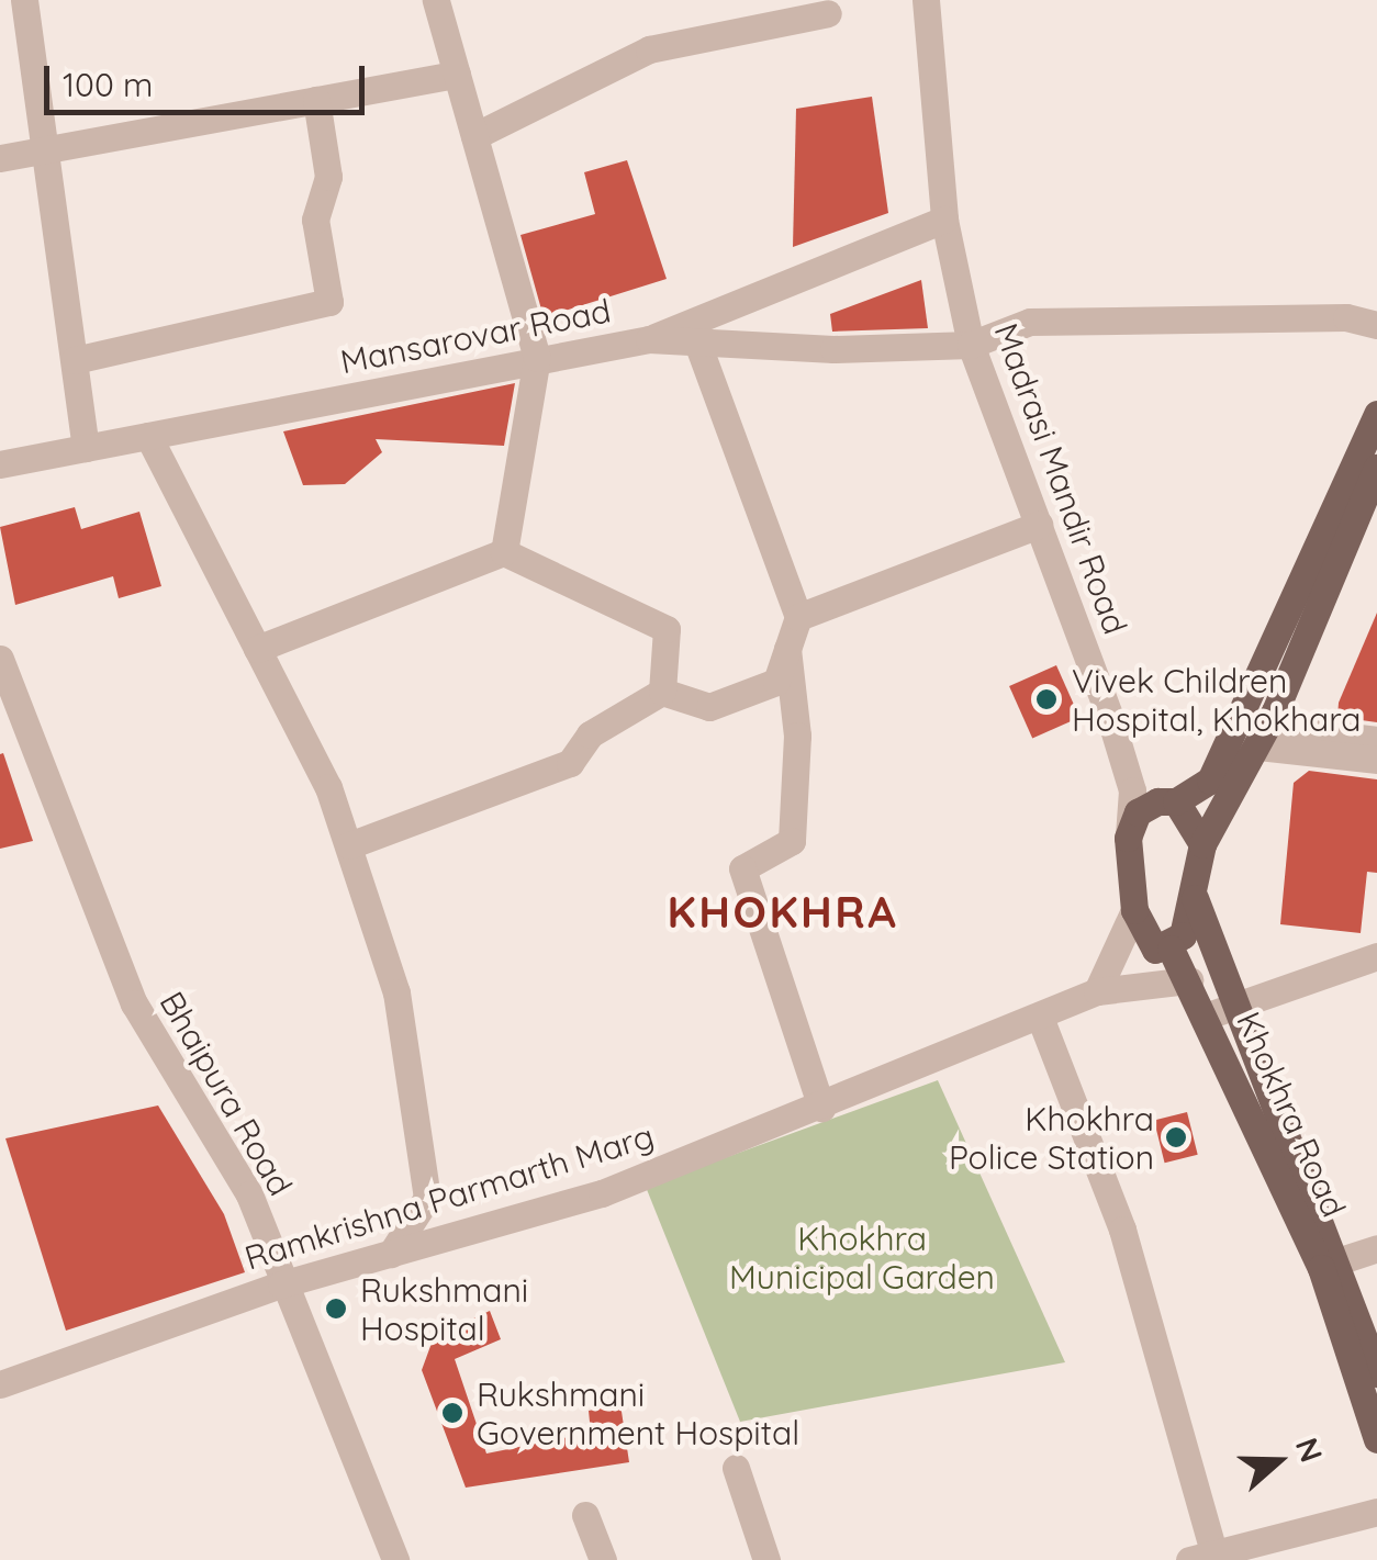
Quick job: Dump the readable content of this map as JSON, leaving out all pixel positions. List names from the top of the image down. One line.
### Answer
{"streets":{"main road":["Khokhra Road"],"street":["Mansarovar Road","Madrasi Mandir Road","Bhaipura Road","Ramkrishna Parmarth Marg"]},"crossings":[["Mansarovar Road","Madrasi Mandir Road"],["Bhaipura Road","Ramkrishna Parmarth Marg"]],"districts":["KHOKHRA"],"parks":["Khokhra Municipal Garden"],"places":["Vivek Children Hospital, Khokhara","Khokhra Police Station","Rukshmani Hospital","Rukshmani Government Hospital"],"scale_bar":"100 m","north":"right"}
